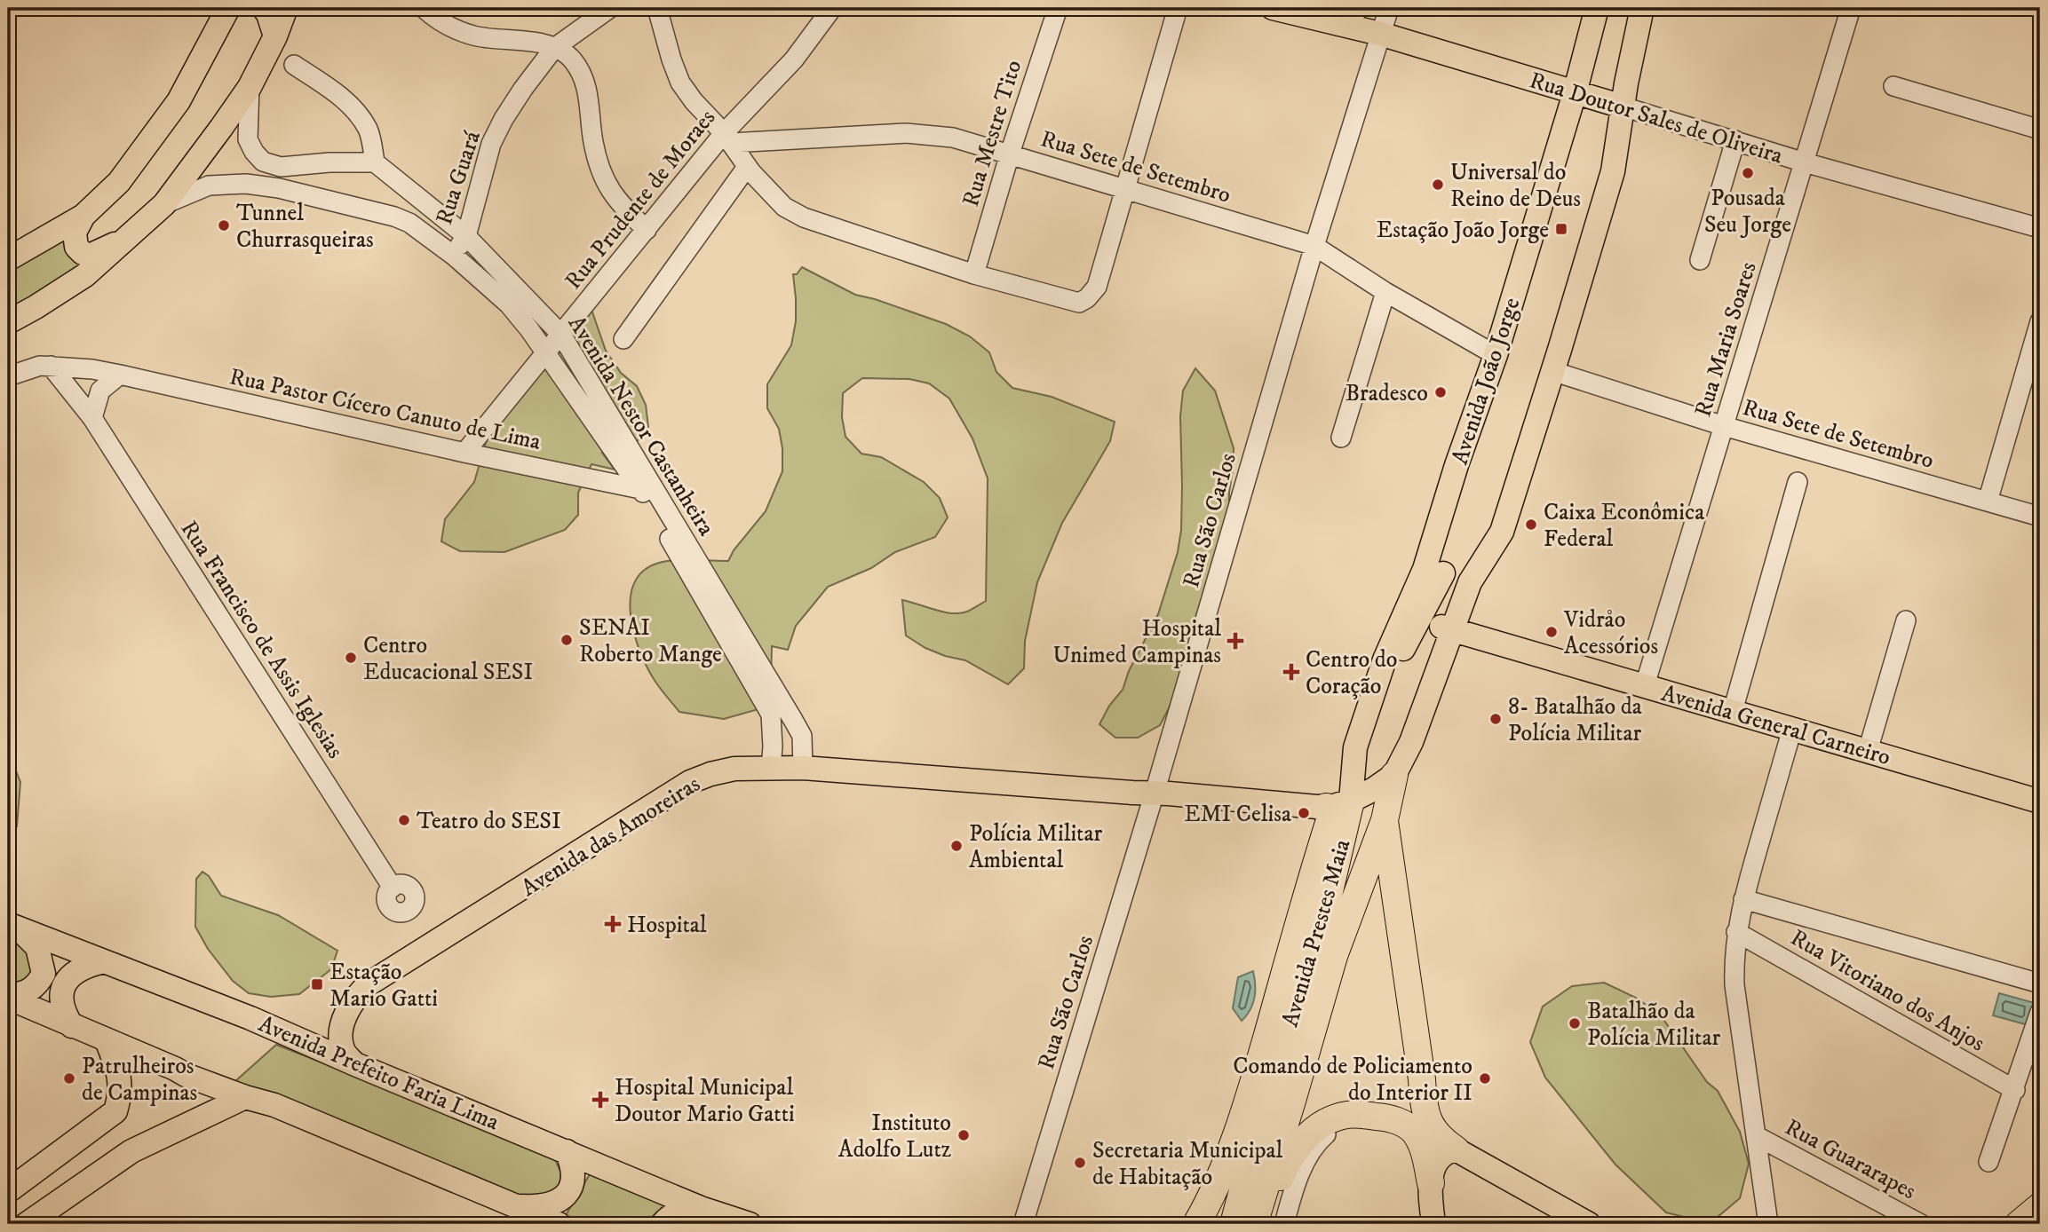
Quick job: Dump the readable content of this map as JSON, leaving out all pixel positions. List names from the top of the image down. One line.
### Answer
{"streets":{"highway":["Avenida Prestes Maia"],"main road":["Rua Doutor Sales de Oliveira","Avenida João Jorge","Avenida General Carneiro","Avenida das Amoreiras","Avenida Prefeito Faria Lima"],"street":["Rua Mestre Tito","Rua Sete de Setembro","Rua Guará","Rua Prudente de Moraes","Rua Maria Soares","Rua Pastor Cícero Canuto de Lima","Avenida Nestor Castanheira","Rua São Carlos","Rua Francisco de Assis Iglesias","Rua Vitoriano dos Anjos","Rua Guararapes"]},"crossings":[["Rua Doutor Sales de Oliveira","Rua Maria Soares"],["Rua Doutor Sales de Oliveira","Avenida João Jorge"],["Rua Doutor Sales de Oliveira","Rua São Carlos"],["Rua Mestre Tito","Rua Sete de Setembro"],["Rua Sete de Setembro","Rua Prudente de Moraes"],["Rua Sete de Setembro","Rua Maria Soares"],["Rua Sete de Setembro","Avenida João Jorge"],["Rua Sete de Setembro","Rua São Carlos"],["Rua Guará","Avenida Nestor Castanheira"],["Rua Prudente de Moraes","Rua Pastor Cícero Canuto de Lima"],["Rua Prudente de Moraes","Avenida Nestor Castanheira"],["Rua Maria Soares","Avenida General Carneiro"],["Avenida João Jorge","Avenida Prestes Maia"],["Rua Pastor Cícero Canuto de Lima","Avenida Nestor Castanheira"],["Avenida Nestor Castanheira","Avenida das Amoreiras"],["Rua São Carlos","Avenida das Amoreiras"],["Avenida das Amoreiras","Avenida Prefeito Faria Lima"]],"places":{"other":["Pousada Seu Jorge","Universal do Reino de Deus","Tunnel Churrasqueiras","Bradesco","Caixa Econômica Federal","Vidråo Acessórios","SENAI Roberto Mange","Centro Educacional SESI","8- Batalhão da Polícia Militar","EMI Celisa","Teatro do SESI","Polícia Militar Ambiental","Batalhão da Polícia Militar","Patrulheiros de Campinas","Comando de Policiamento do Interior II","Instituto Adolfo Lutz","Secretaria Municipal de Habitação"],"transit":["Estação João Jorge","Estação Mario Gatti"],"health":["Hospital Unimed Campinas","Centro do Coração","Hospital","Hospital Municipal Doutor Mario Gatti"]}}
